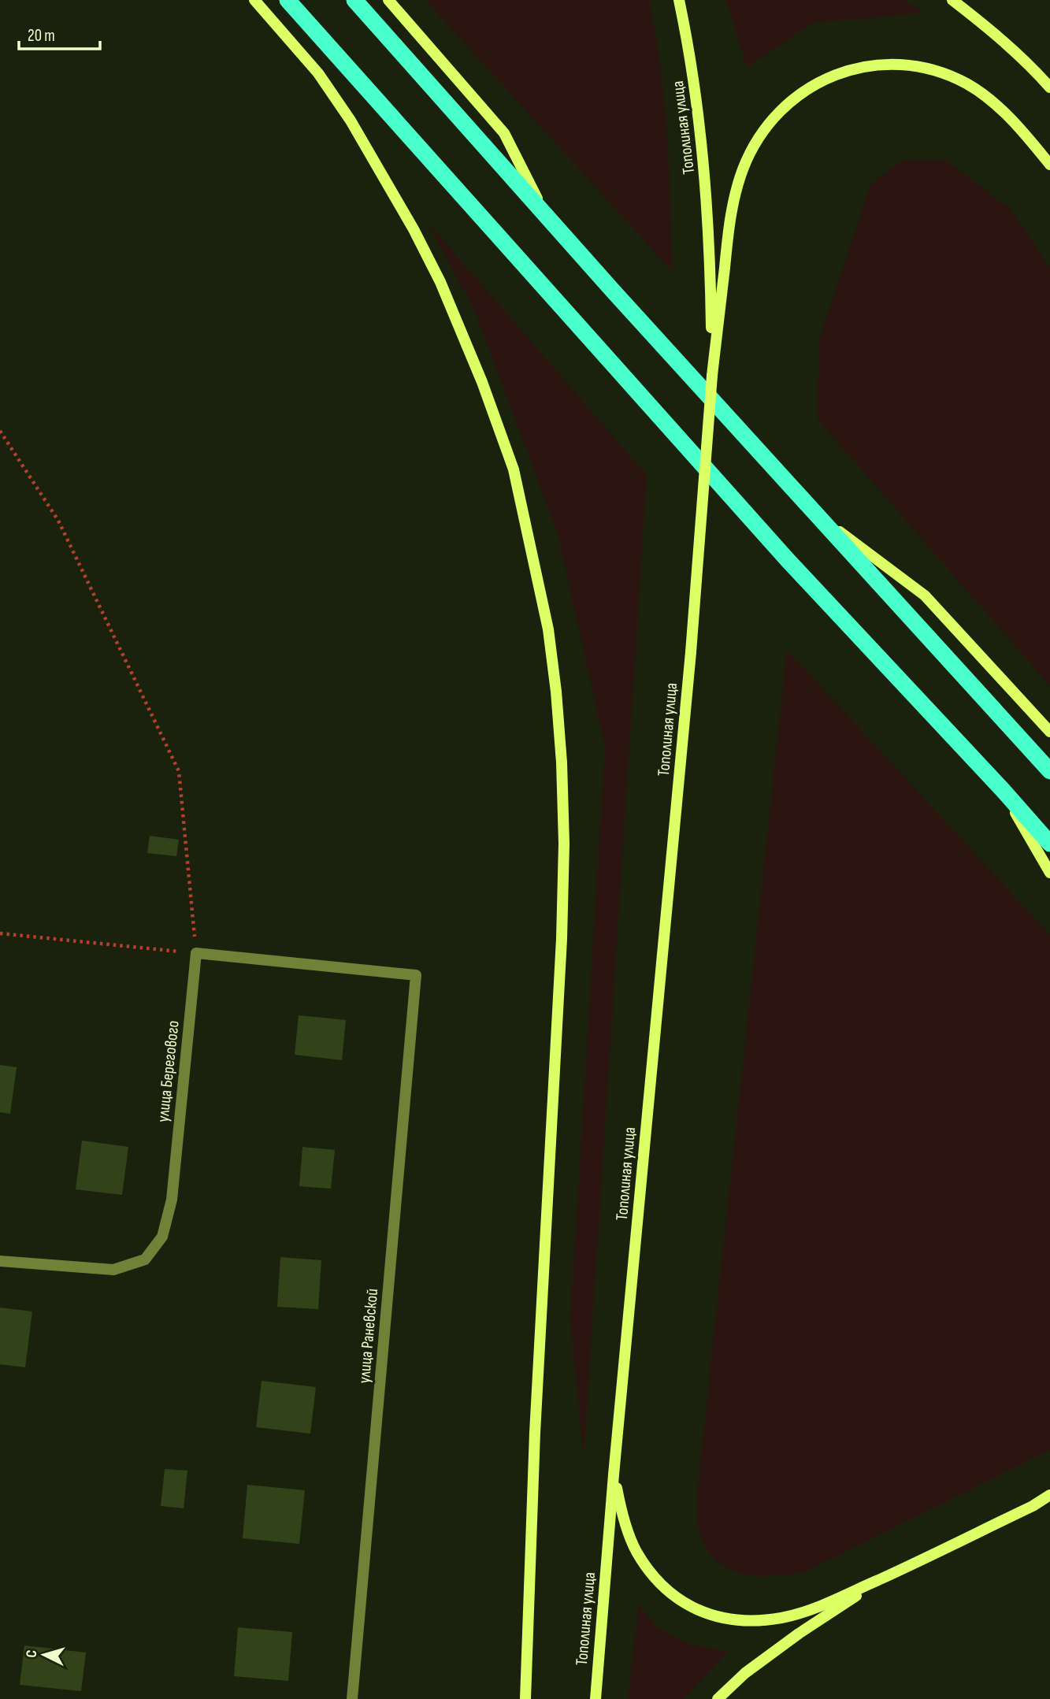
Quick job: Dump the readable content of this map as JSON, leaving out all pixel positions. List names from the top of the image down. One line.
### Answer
{"streets":{"main road":["Тополиная улица"],"street":["улица Берегового","улица Раневской"]},"crossings":[["улица Берегового","улица Раневской"]],"scale_bar":"20 m","north":"left"}
